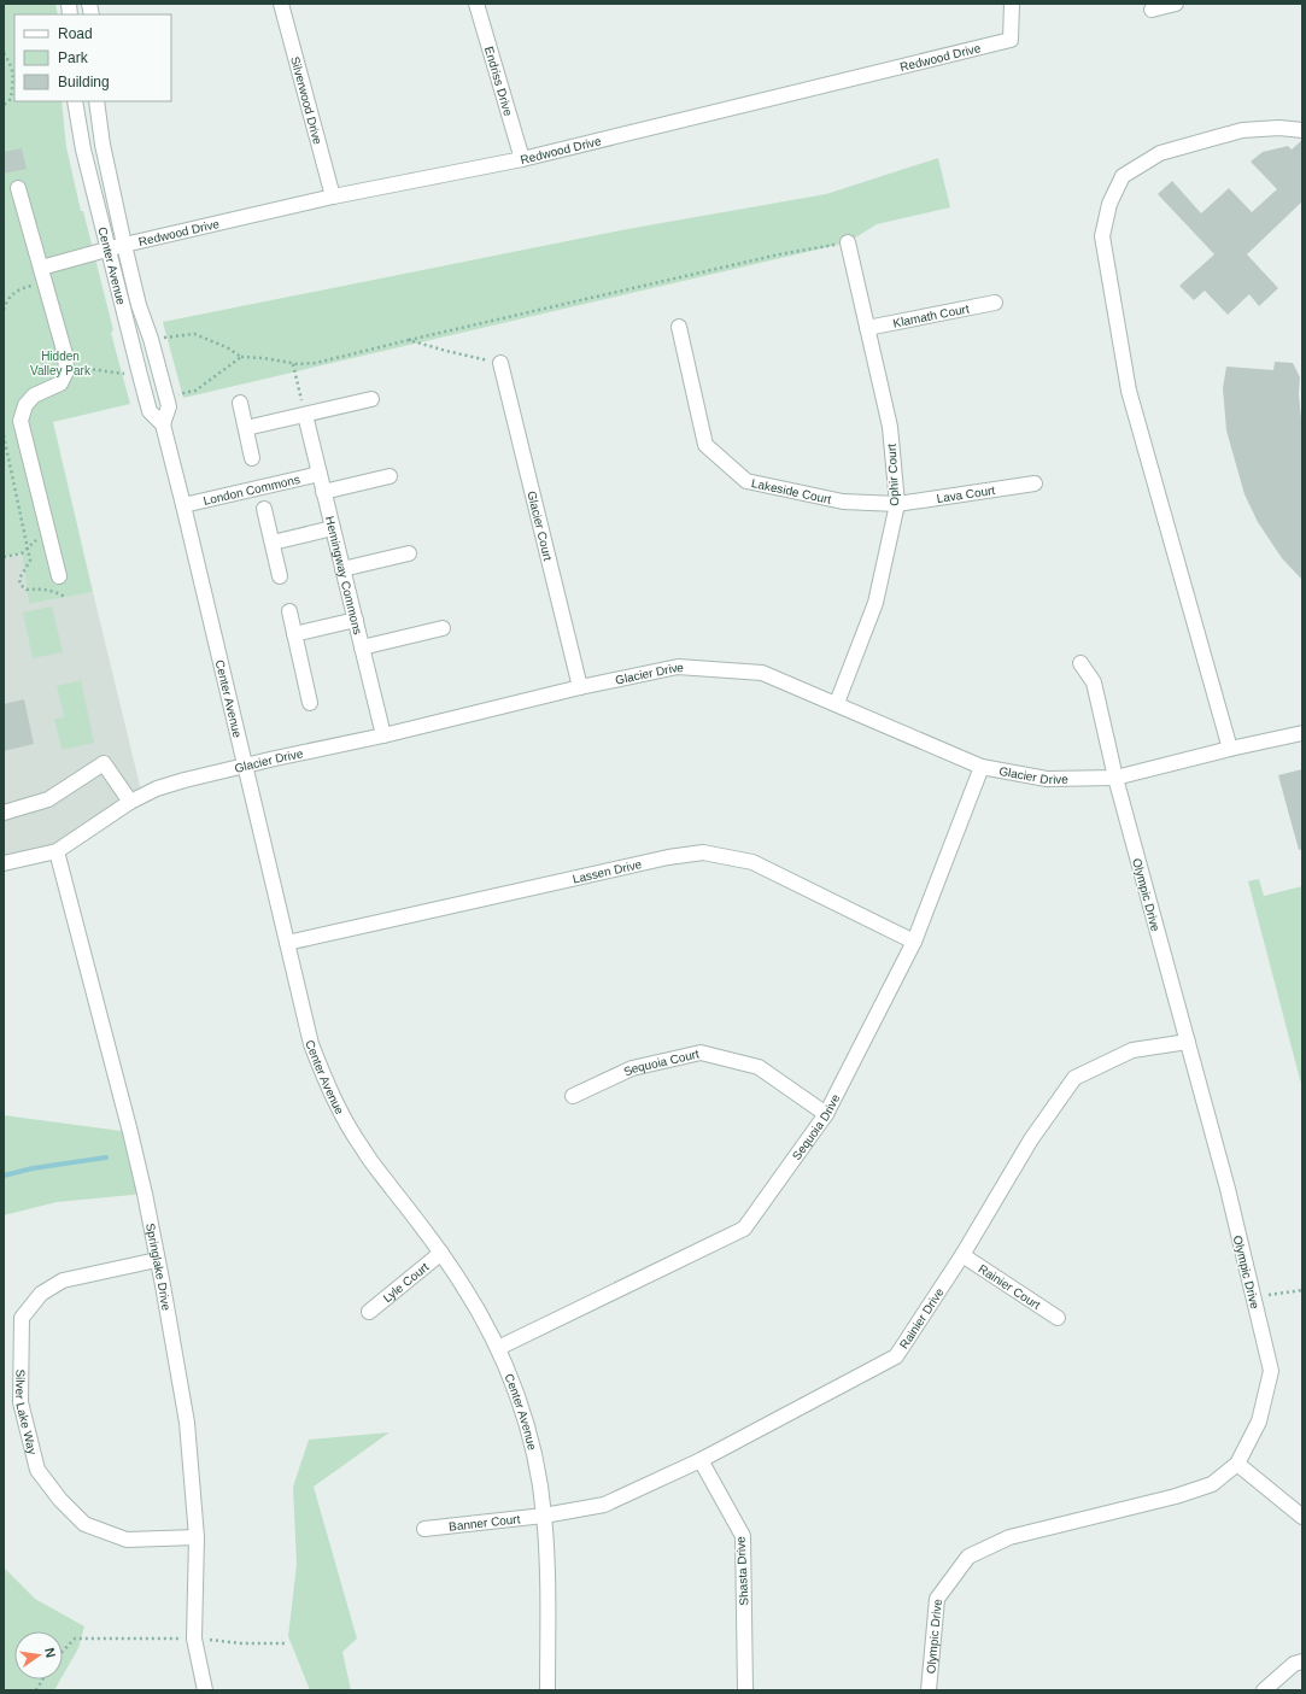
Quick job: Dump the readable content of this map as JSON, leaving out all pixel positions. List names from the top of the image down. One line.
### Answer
{"streets":{"street":["Redwood Drive","Endriss Drive","Silverwood Drive","Center Avenue","Klamath Court","Ophir Court","London Commons","Lakeside Court","Lava Court","Glacier Court","Hemingway Commons","Glacier Drive","Lassen Drive","Olympic Drive","Sequoia Court","Sequoia Drive","Springlake Drive","Lyle Court","Rainier Court","Rainier Drive","Silver Lake Way","Banner Court","Shasta Drive"]},"crossings":[["Redwood Drive","Endriss Drive"],["Redwood Drive","Silverwood Drive"],["Redwood Drive","Center Avenue"],["Center Avenue","London Commons"],["Center Avenue","Glacier Drive"],["Center Avenue","Lassen Drive"],["Center Avenue","Sequoia Drive"],["Center Avenue","Lyle Court"],["Center Avenue","Rainier Drive"],["Center Avenue","Banner Court"],["Klamath Court","Ophir Court"],["Ophir Court","Lakeside Court"],["Ophir Court","Lava Court"],["Ophir Court","Glacier Drive"],["London Commons","Hemingway Commons"],["Lakeside Court","Lava Court"],["Glacier Court","Glacier Drive"],["Hemingway Commons","Glacier Drive"],["Glacier Drive","Olympic Drive"],["Glacier Drive","Sequoia Drive"],["Glacier Drive","Springlake Drive"],["Lassen Drive","Sequoia Drive"],["Olympic Drive","Rainier Drive"],["Sequoia Court","Sequoia Drive"],["Springlake Drive","Silver Lake Way"],["Rainier Court","Rainier Drive"],["Rainier Drive","Banner Court"],["Rainier Drive","Shasta Drive"]],"parks":["Hidden Valley Park"],"legend":["Road","Park","Building"],"north":"right"}
